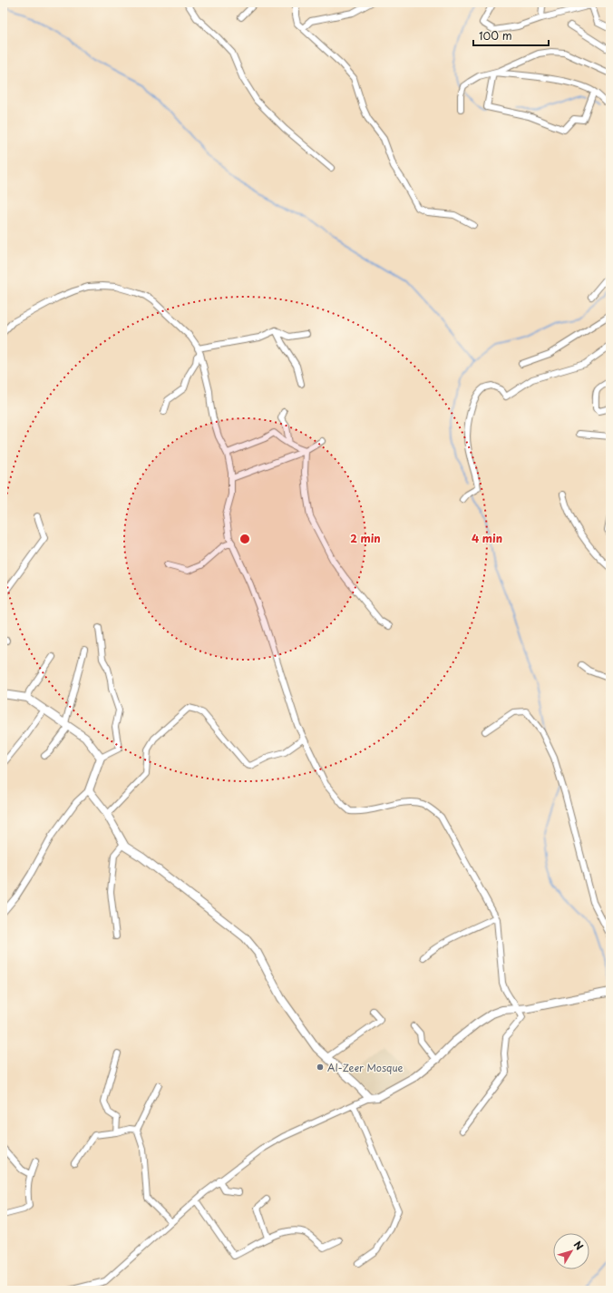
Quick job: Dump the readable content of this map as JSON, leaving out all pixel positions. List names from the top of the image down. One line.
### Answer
{"places":["Al-Zeer Mosque"],"scale_bar":"100 m","north":"top right","rings":["2 min","4 min"]}
